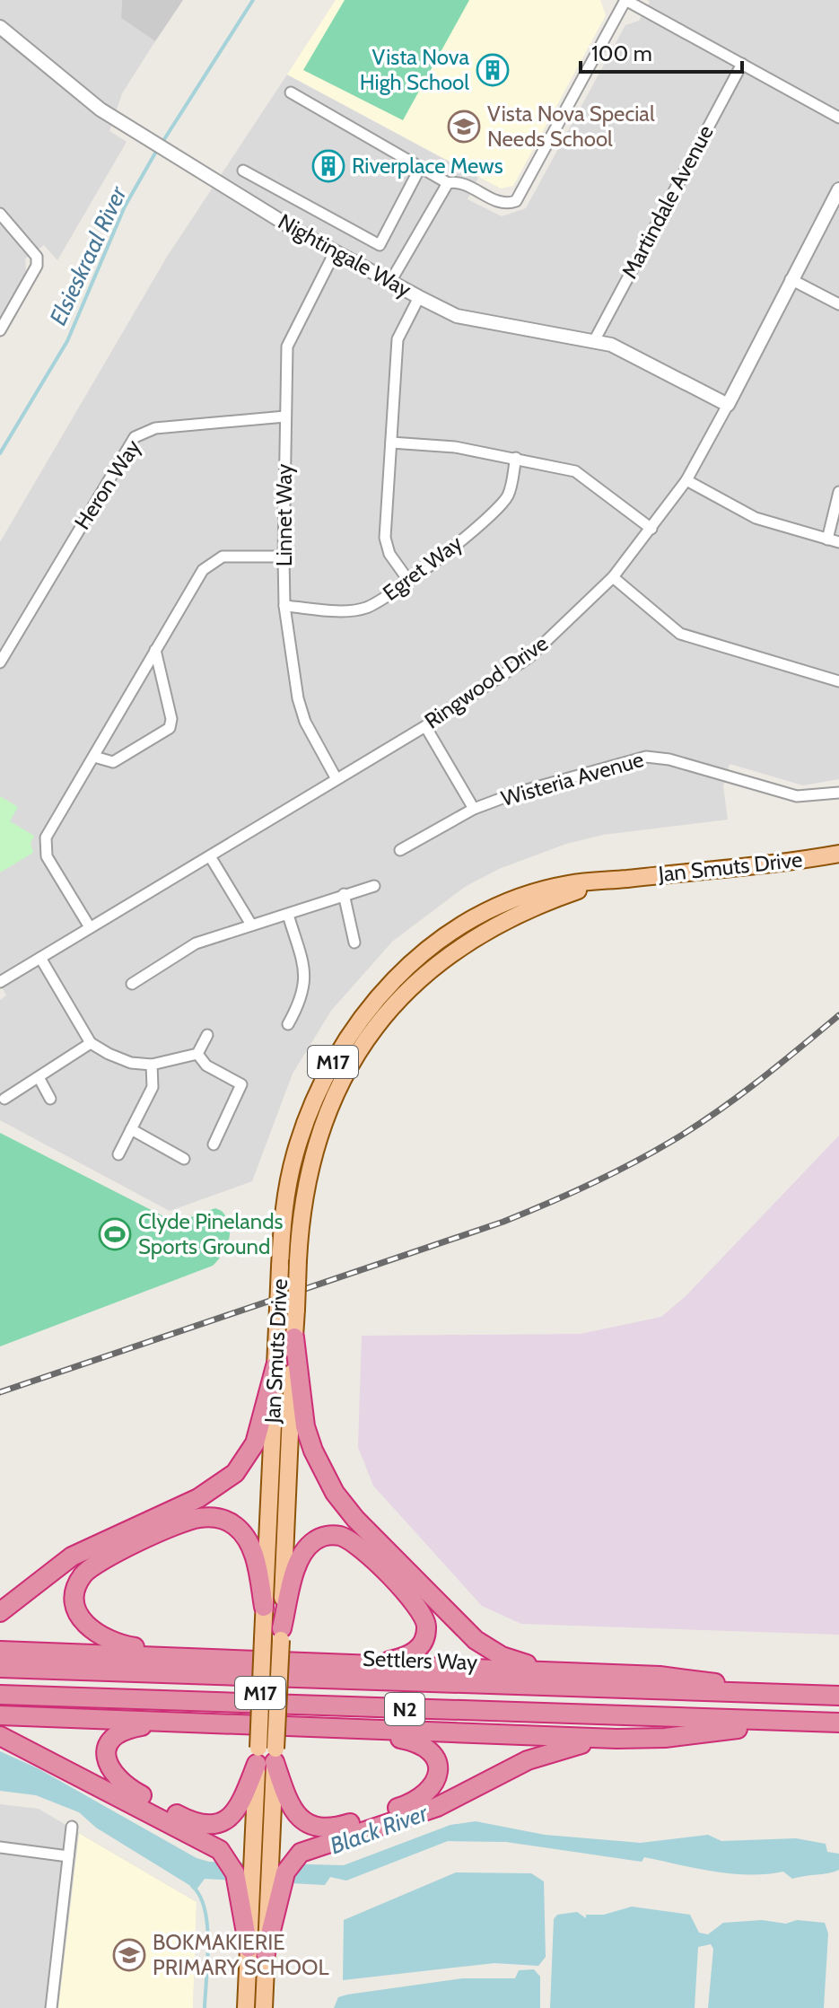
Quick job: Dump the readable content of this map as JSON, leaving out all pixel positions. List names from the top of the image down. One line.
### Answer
{"streets":{"highway":["Settlers Way","N2"],"main road":["Jan Smuts Drive","M17"],"street":["Martindale Avenue","Nightingale Way","Heron Way","Linnet Way","Egret Way","Ringwood Drive","Wisteria Avenue"]},"crossings":[["Martindale Avenue","Nightingale Way"],["Nightingale Way","Linnet Way"],["Nightingale Way","Ringwood Drive"],["Heron Way","Linnet Way"],["Linnet Way","Egret Way"],["Linnet Way","Ringwood Drive"],["Ringwood Drive","Wisteria Avenue"]],"water":["Elsieskraal River","Black River"],"places":{"building":["Vista Nova High School","Riverplace Mews"],"school or university":["Vista Nova Special Needs School","BOKMAKIERIE PRIMARY SCHOOL"],"sports":["Clyde Pinelands Sports Ground"]},"scale_bar":"100 m"}
